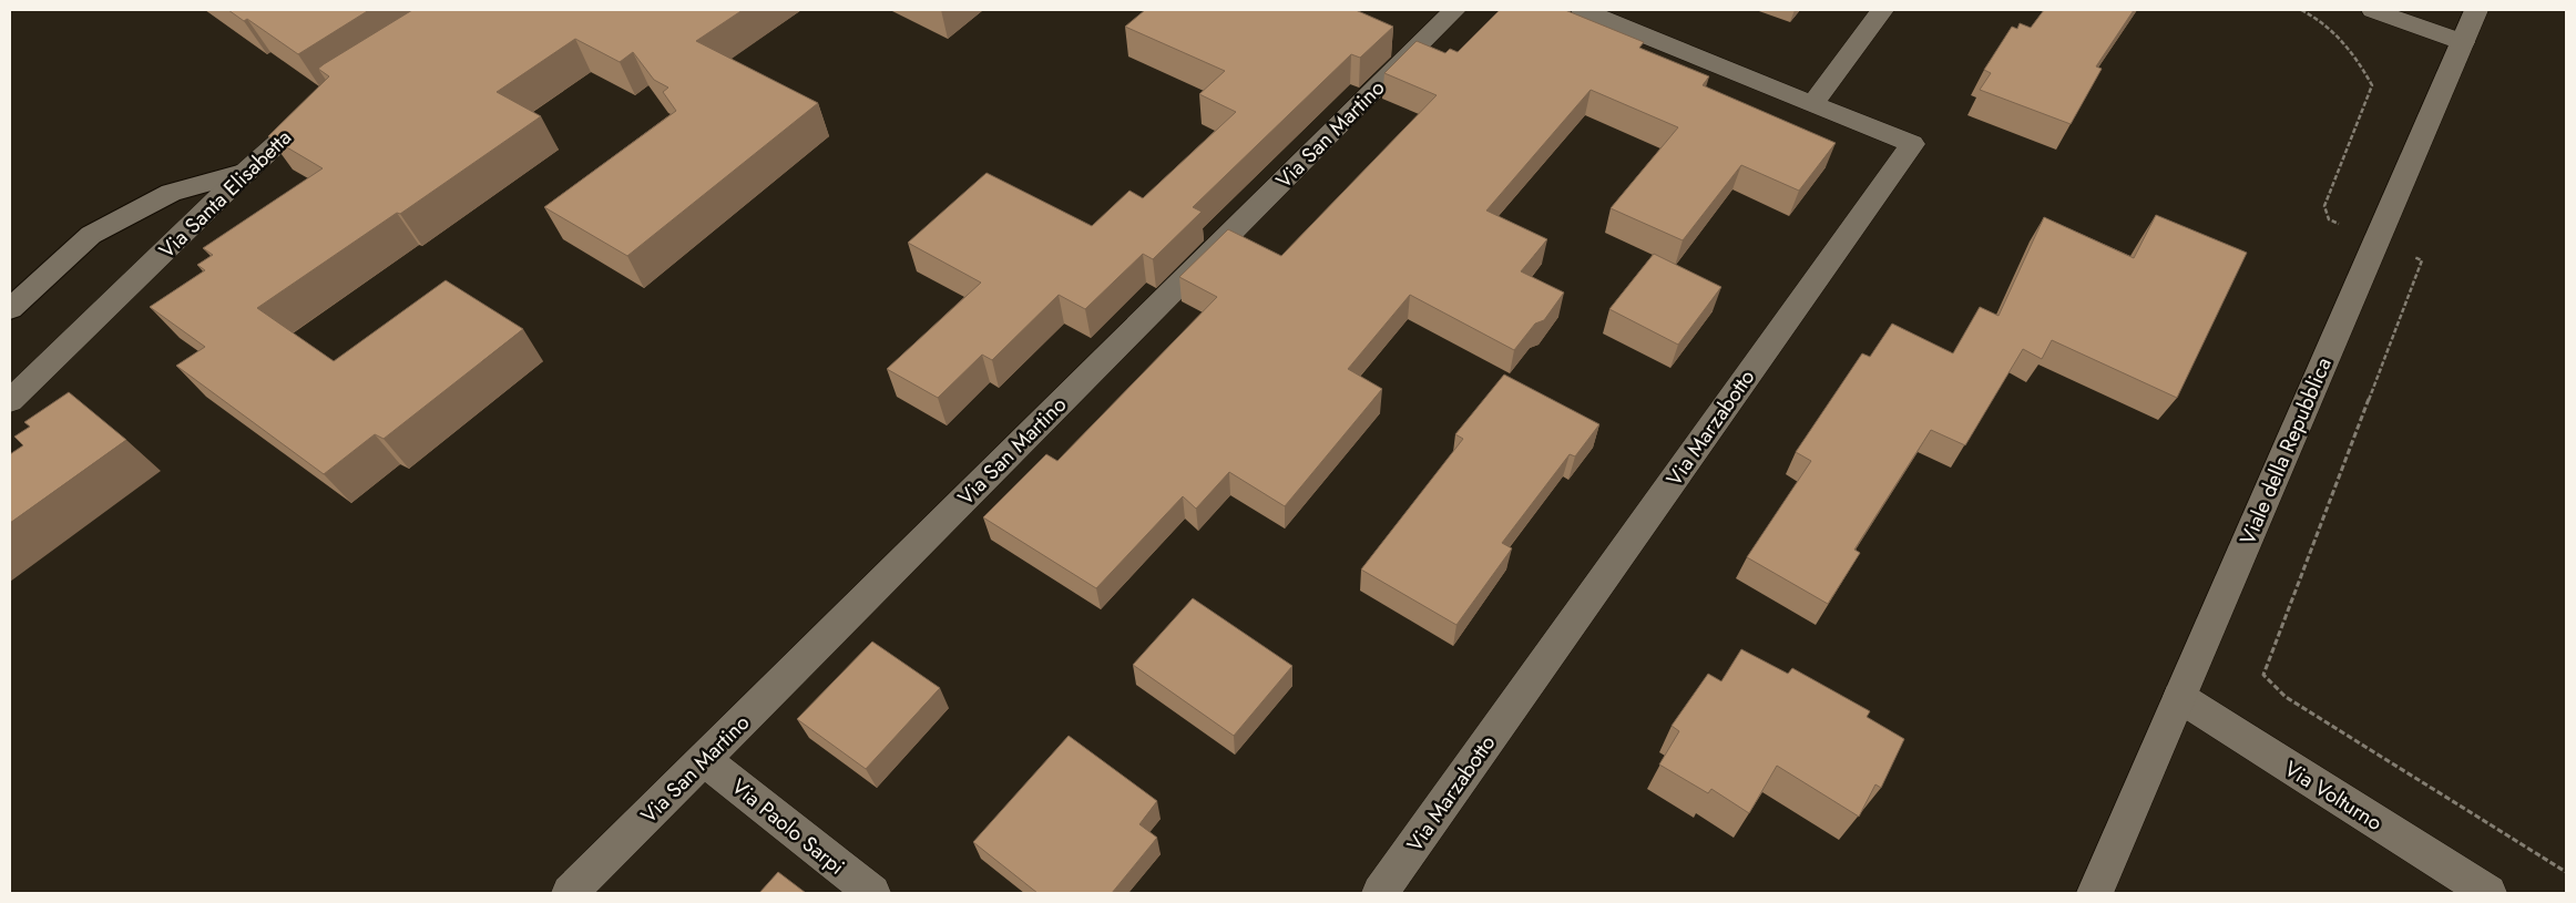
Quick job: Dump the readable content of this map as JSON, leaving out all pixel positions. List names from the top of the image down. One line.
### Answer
{"streets":{"street":["Via San Martino","Via Santa Elisabetta","Via Marzabotto","Viale della Repubblica","Via Volturno","Via Paolo Sarpi"]},"crossings":[["Via San Martino","Via Paolo Sarpi"],["Viale della Repubblica","Via Volturno"]]}
